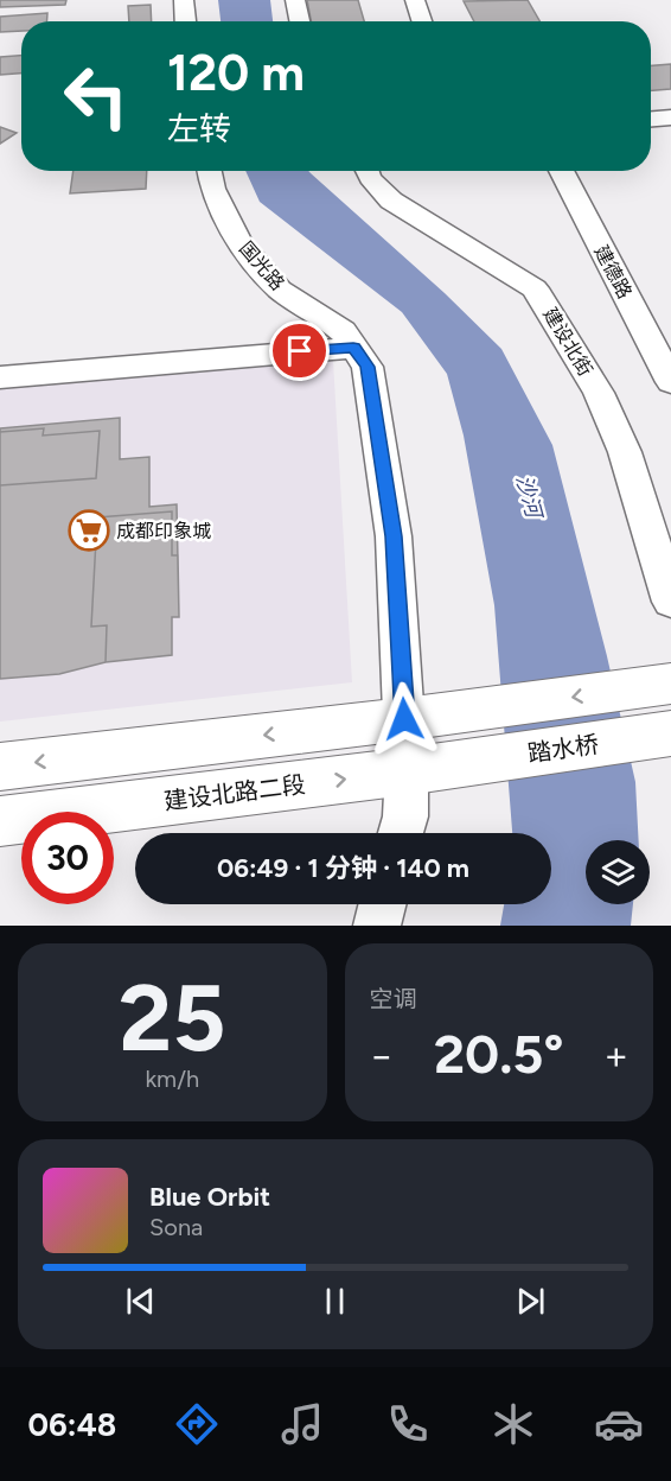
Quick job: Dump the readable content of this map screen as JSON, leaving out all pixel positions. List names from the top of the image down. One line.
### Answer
{"streets":{"main road":["踏水桥","建设北路二段"],"street":["国光路","建德路","建设北街"]},"crossings":[["国光路","建设北路二段"],["踏水桥","建设北路二段"]],"water":["沙河"],"places":{"supermarket":["成都印象城"]},"page":{"turn":["120 m","左转"],"limit":"30","trip":"06:49 · 1 分钟 · 140 m","tile":[["25","km/h"],"空调"],"heat":["−","20.5°","+"],"song":["Blue Orbit","Sona"],"tabs":"06:48"}}
